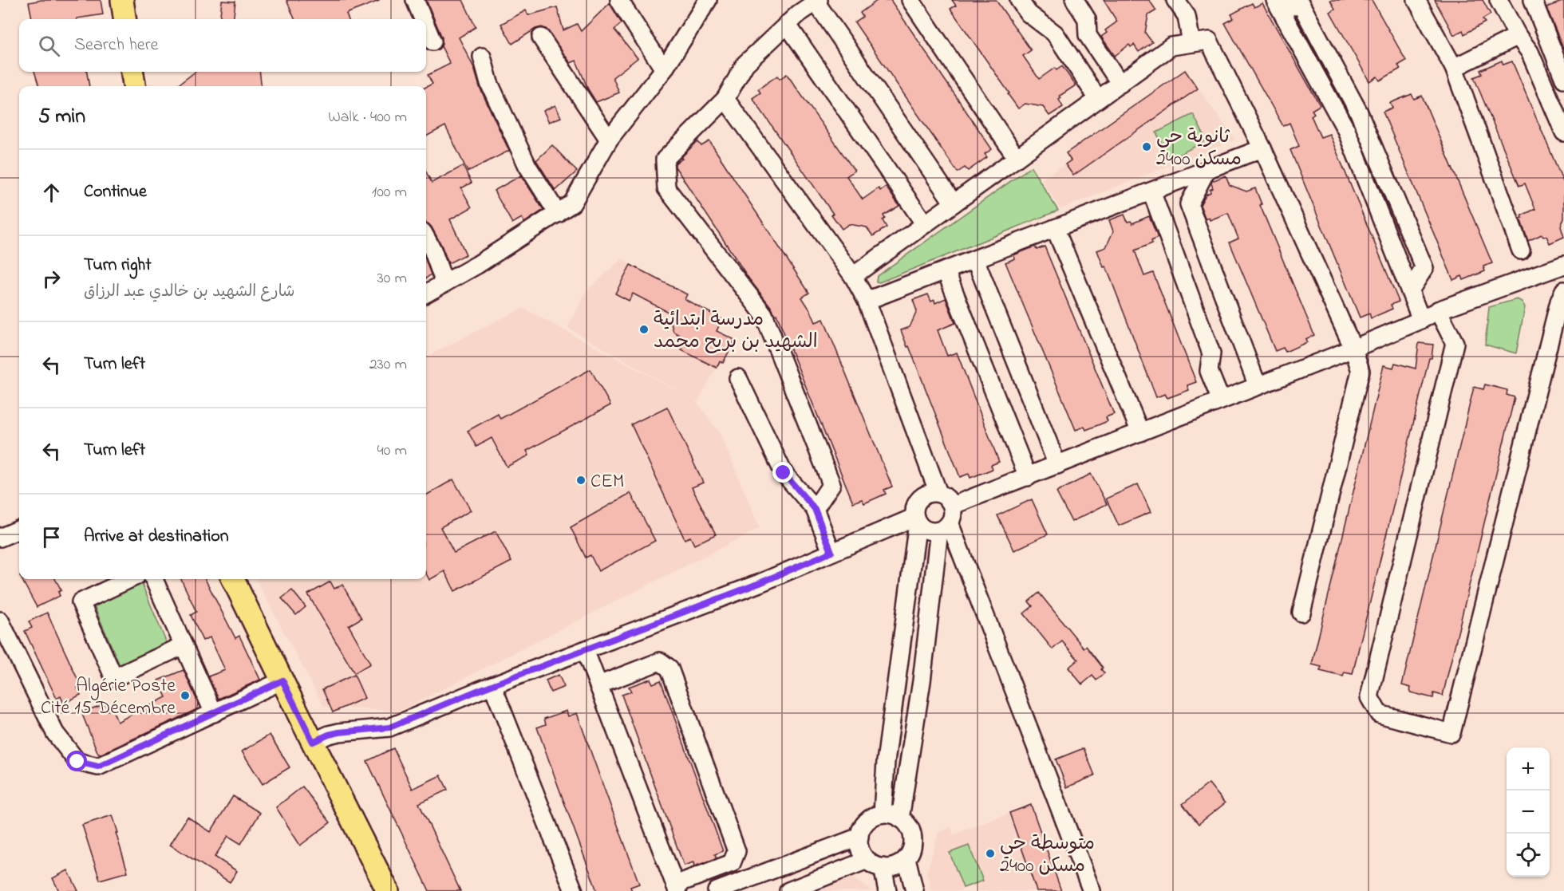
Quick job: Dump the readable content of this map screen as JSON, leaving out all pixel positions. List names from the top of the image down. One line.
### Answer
{"places":["ثانوية حي 2400 مسكن","مدرسة ابتدائية الشهيد بن بريح محمد","CEM","Algérie Poste Cité 15 Décembre","متوسطة حي 2400 مسكن"],"page":{"search":"Search here","heading":["5 min","Walk · 400 m"],"list":[["Continue","100 m"],["Turn right","شارع الشهيد بن خالدي عبد الرزاق","30 m"],["Turn left","230 m"],["Turn left","40 m"],"Arrive at destination"],"map_buttons":["+","−"]}}
